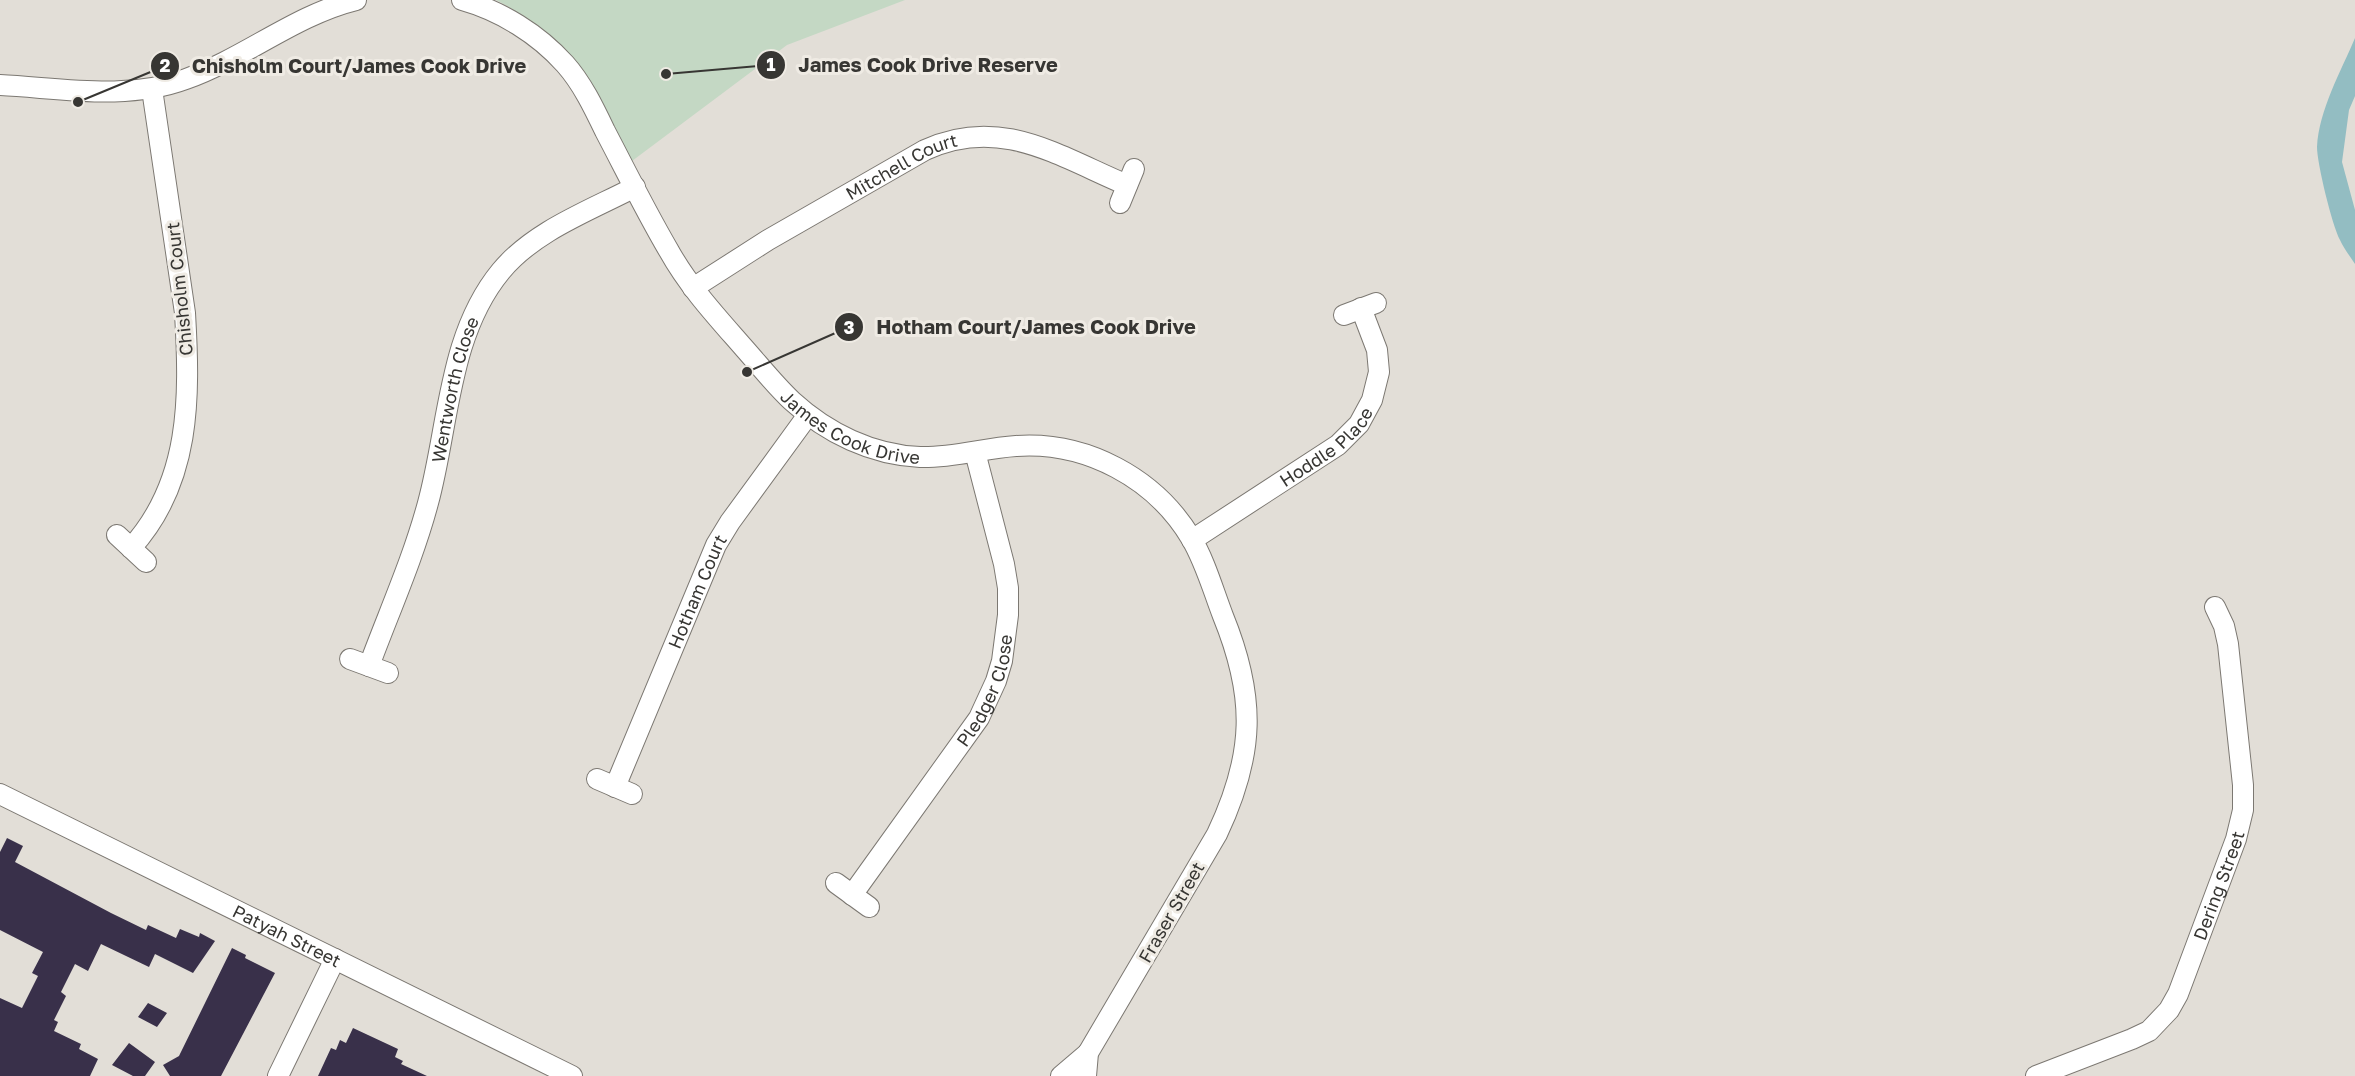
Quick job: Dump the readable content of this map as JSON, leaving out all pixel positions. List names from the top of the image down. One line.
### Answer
{"streets":{"street":["Mitchell Court","Chisholm Court","Wentworth Close","James Cook Drive","Hoddle Place","Hotham Court","Pledger Close","Dering Street","Fraser Street","Patyah Street"]},"crossings":[["Mitchell Court","James Cook Drive"],["Wentworth Close","James Cook Drive"],["James Cook Drive","Hoddle Place"],["James Cook Drive","Hotham Court"],["James Cook Drive","Pledger Close"],["James Cook Drive","Fraser Street"]],"places":["James Cook Drive Reserve","Chisholm Court/James Cook Drive","Hotham Court/James Cook Drive"]}
